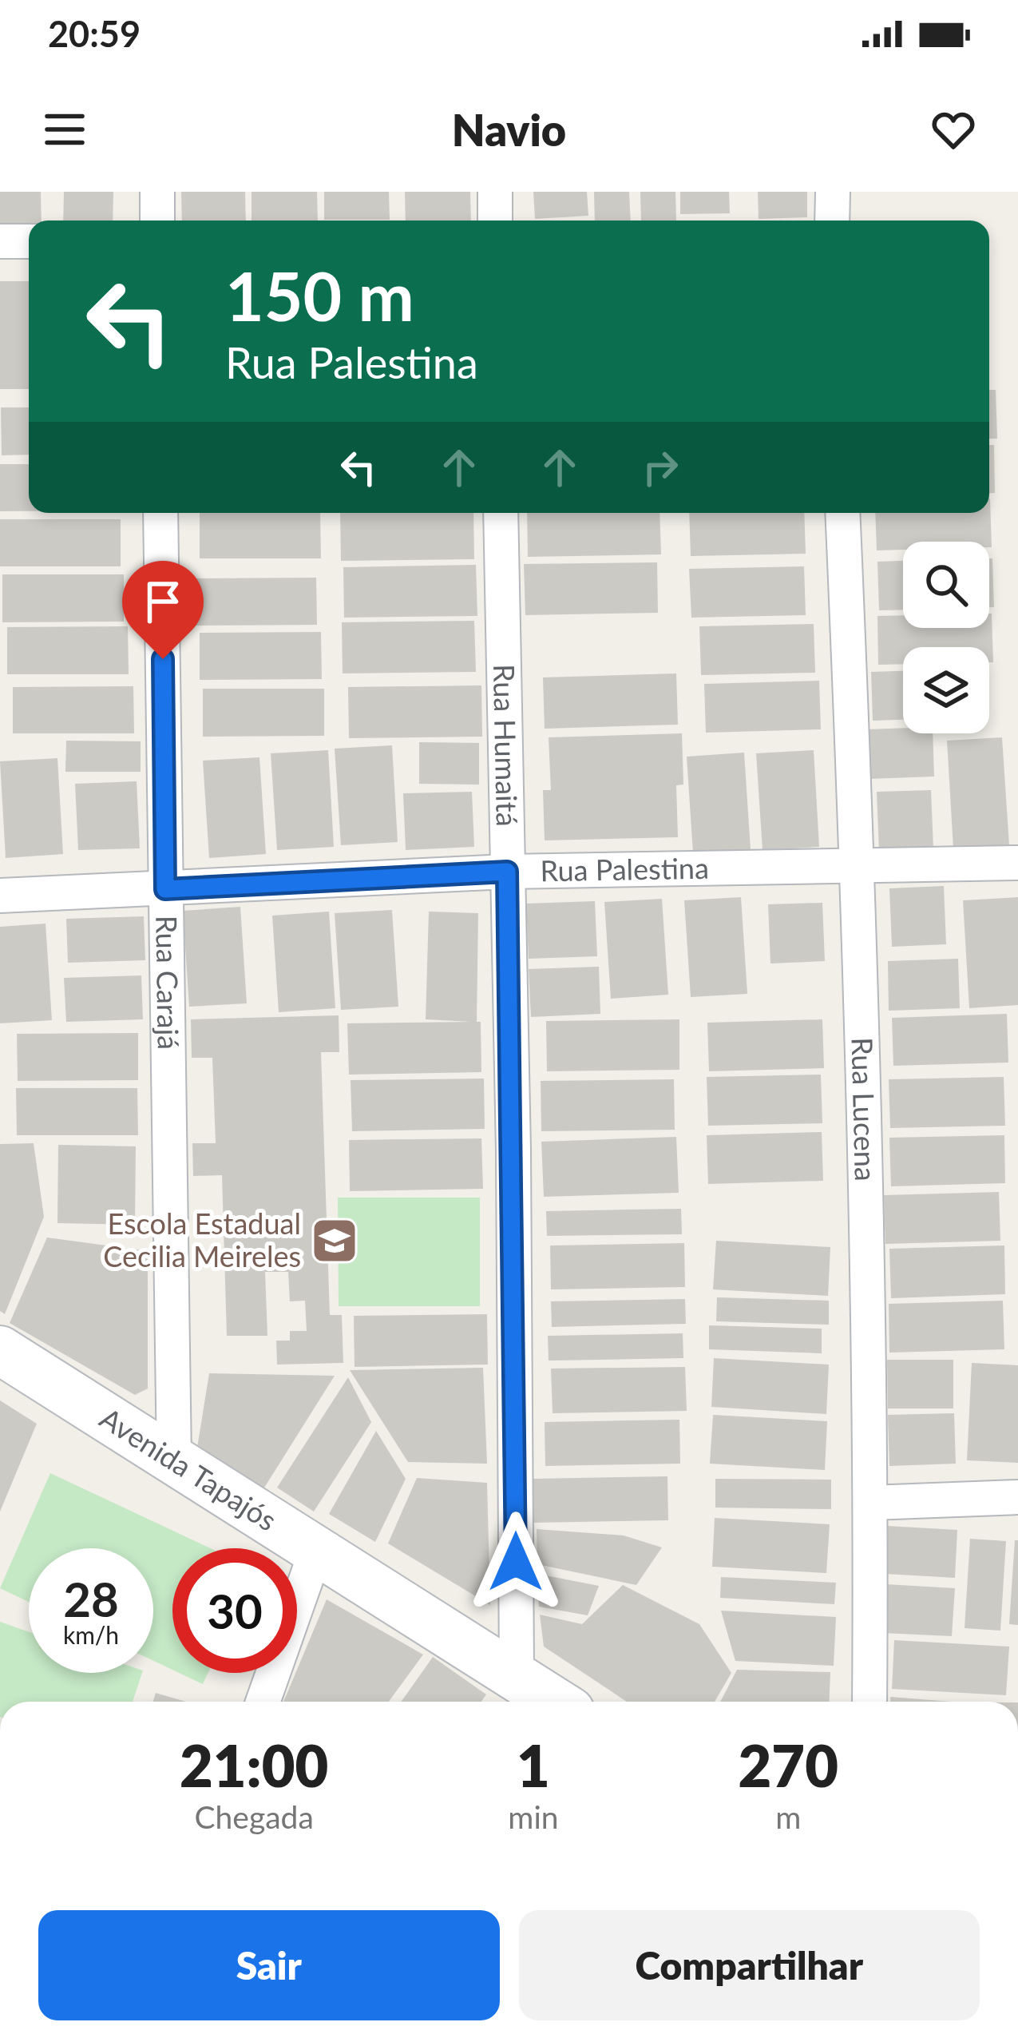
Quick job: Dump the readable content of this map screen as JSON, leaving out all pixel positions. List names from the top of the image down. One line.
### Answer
{"streets":{"main road":["Avenida Tapajós"],"street":["Rua Humaitá","Rua Palestina","Rua Carajá","Rua Lucena"]},"crossings":[["Rua Humaitá","Rua Palestina"],["Rua Humaitá","Avenida Tapajós"],["Rua Palestina","Rua Carajá"],["Rua Palestina","Rua Lucena"],["Rua Carajá","Avenida Tapajós"]],"places":{"school or university":["Escola Estadual Cecilia Meireles"]},"page":{"status":"20:59","header":"Navio","turn":["150 m","Rua Palestina"],"speed":"28 km/h","limit":"30","eta":["21:00","Chegada","1","min","270","m"],"buttons":["Sair","Compartilhar"]}}
